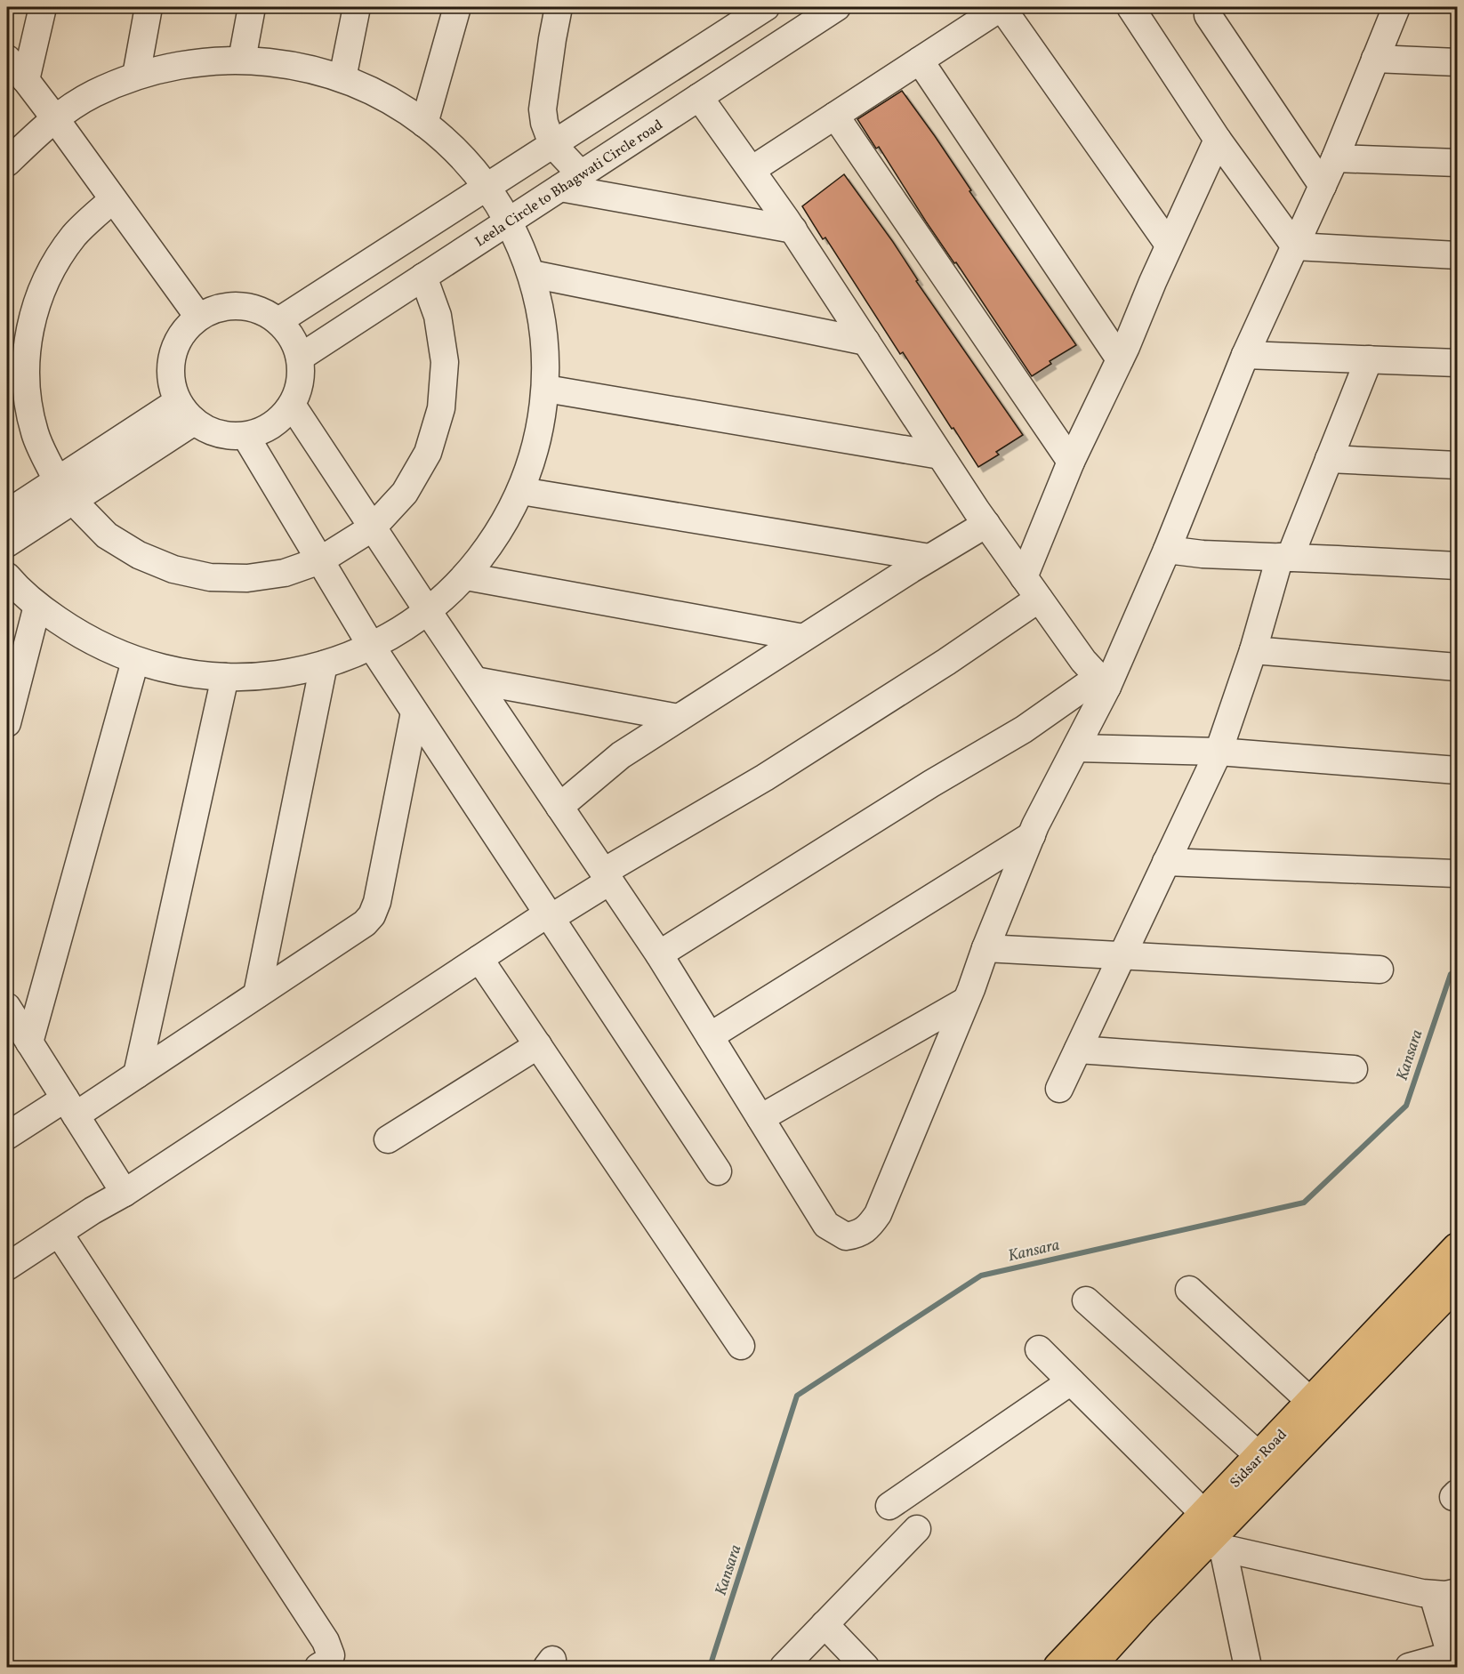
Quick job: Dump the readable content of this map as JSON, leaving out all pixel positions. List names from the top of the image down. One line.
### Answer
{"streets":{"main road":["Sidsar Road"],"street":["Leela Circle to Bhagwati Circle road"]},"water":["Kansara"]}
